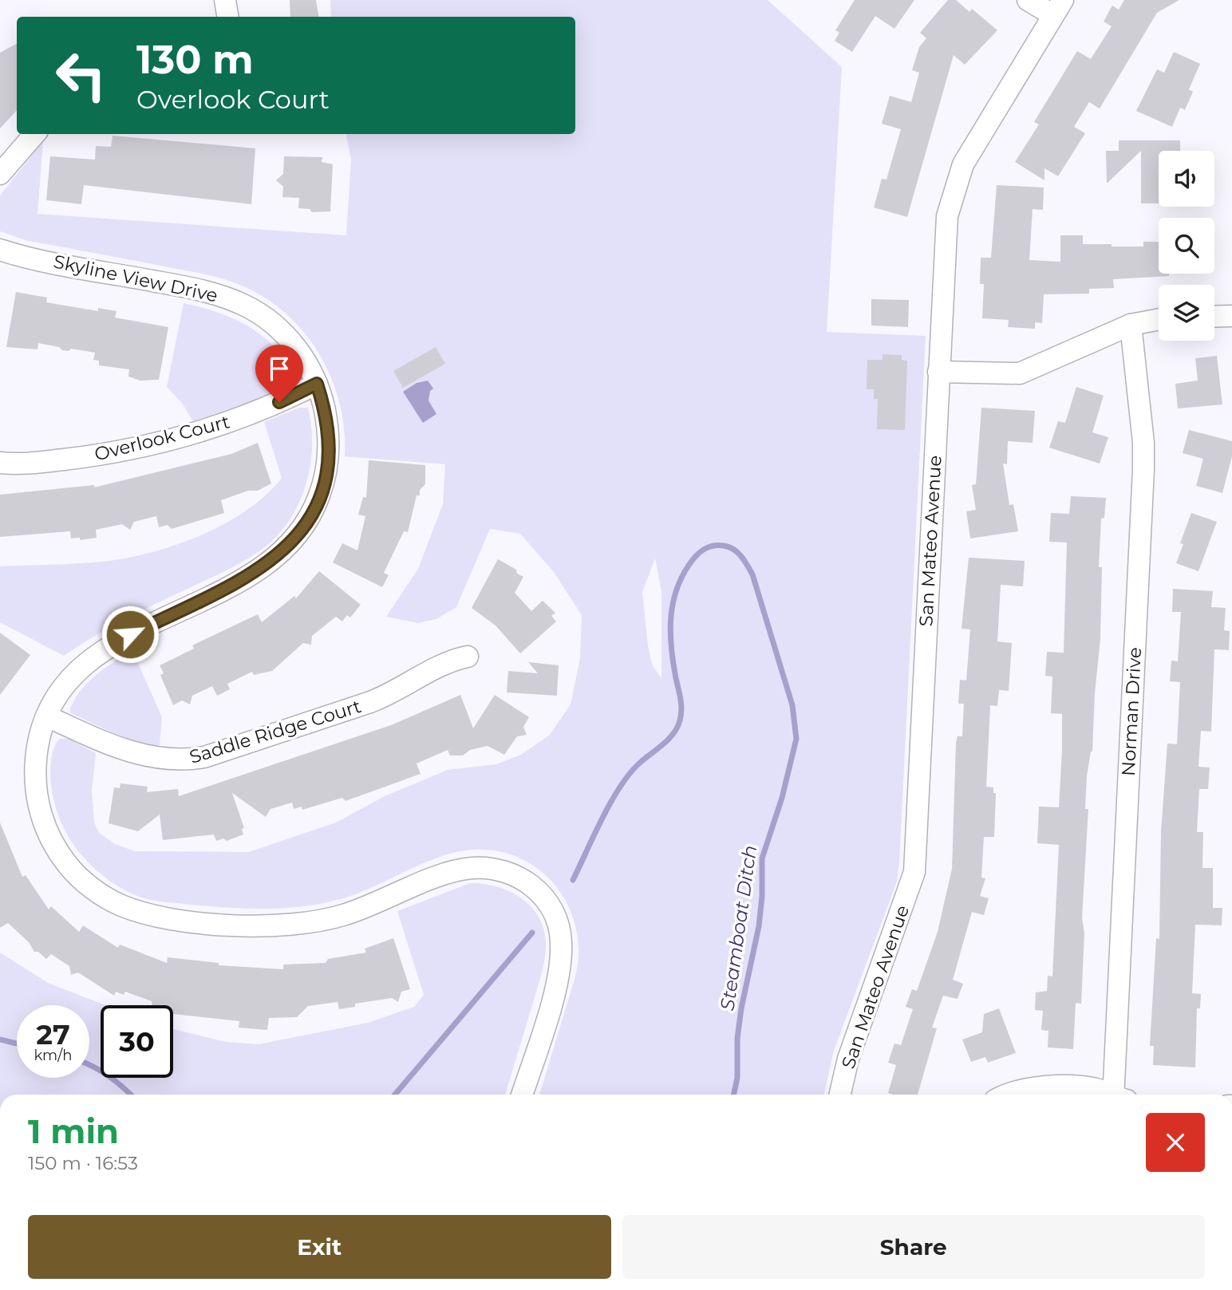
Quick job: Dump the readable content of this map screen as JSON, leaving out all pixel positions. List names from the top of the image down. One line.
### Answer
{"streets":{"street":["Skyline View Drive","Overlook Court","San Mateo Avenue","Norman Drive","Saddle Ridge Court"]},"crossings":[["Skyline View Drive","Overlook Court"],["Skyline View Drive","Saddle Ridge Court"]],"water":["Steamboat Ditch"],"page":{"turn":["130 m","Overlook Court"],"speed":"27 km/h","limit":"30","heading":["1 min","150 m · 16:53"],"buttons":["Exit","Share"]}}
